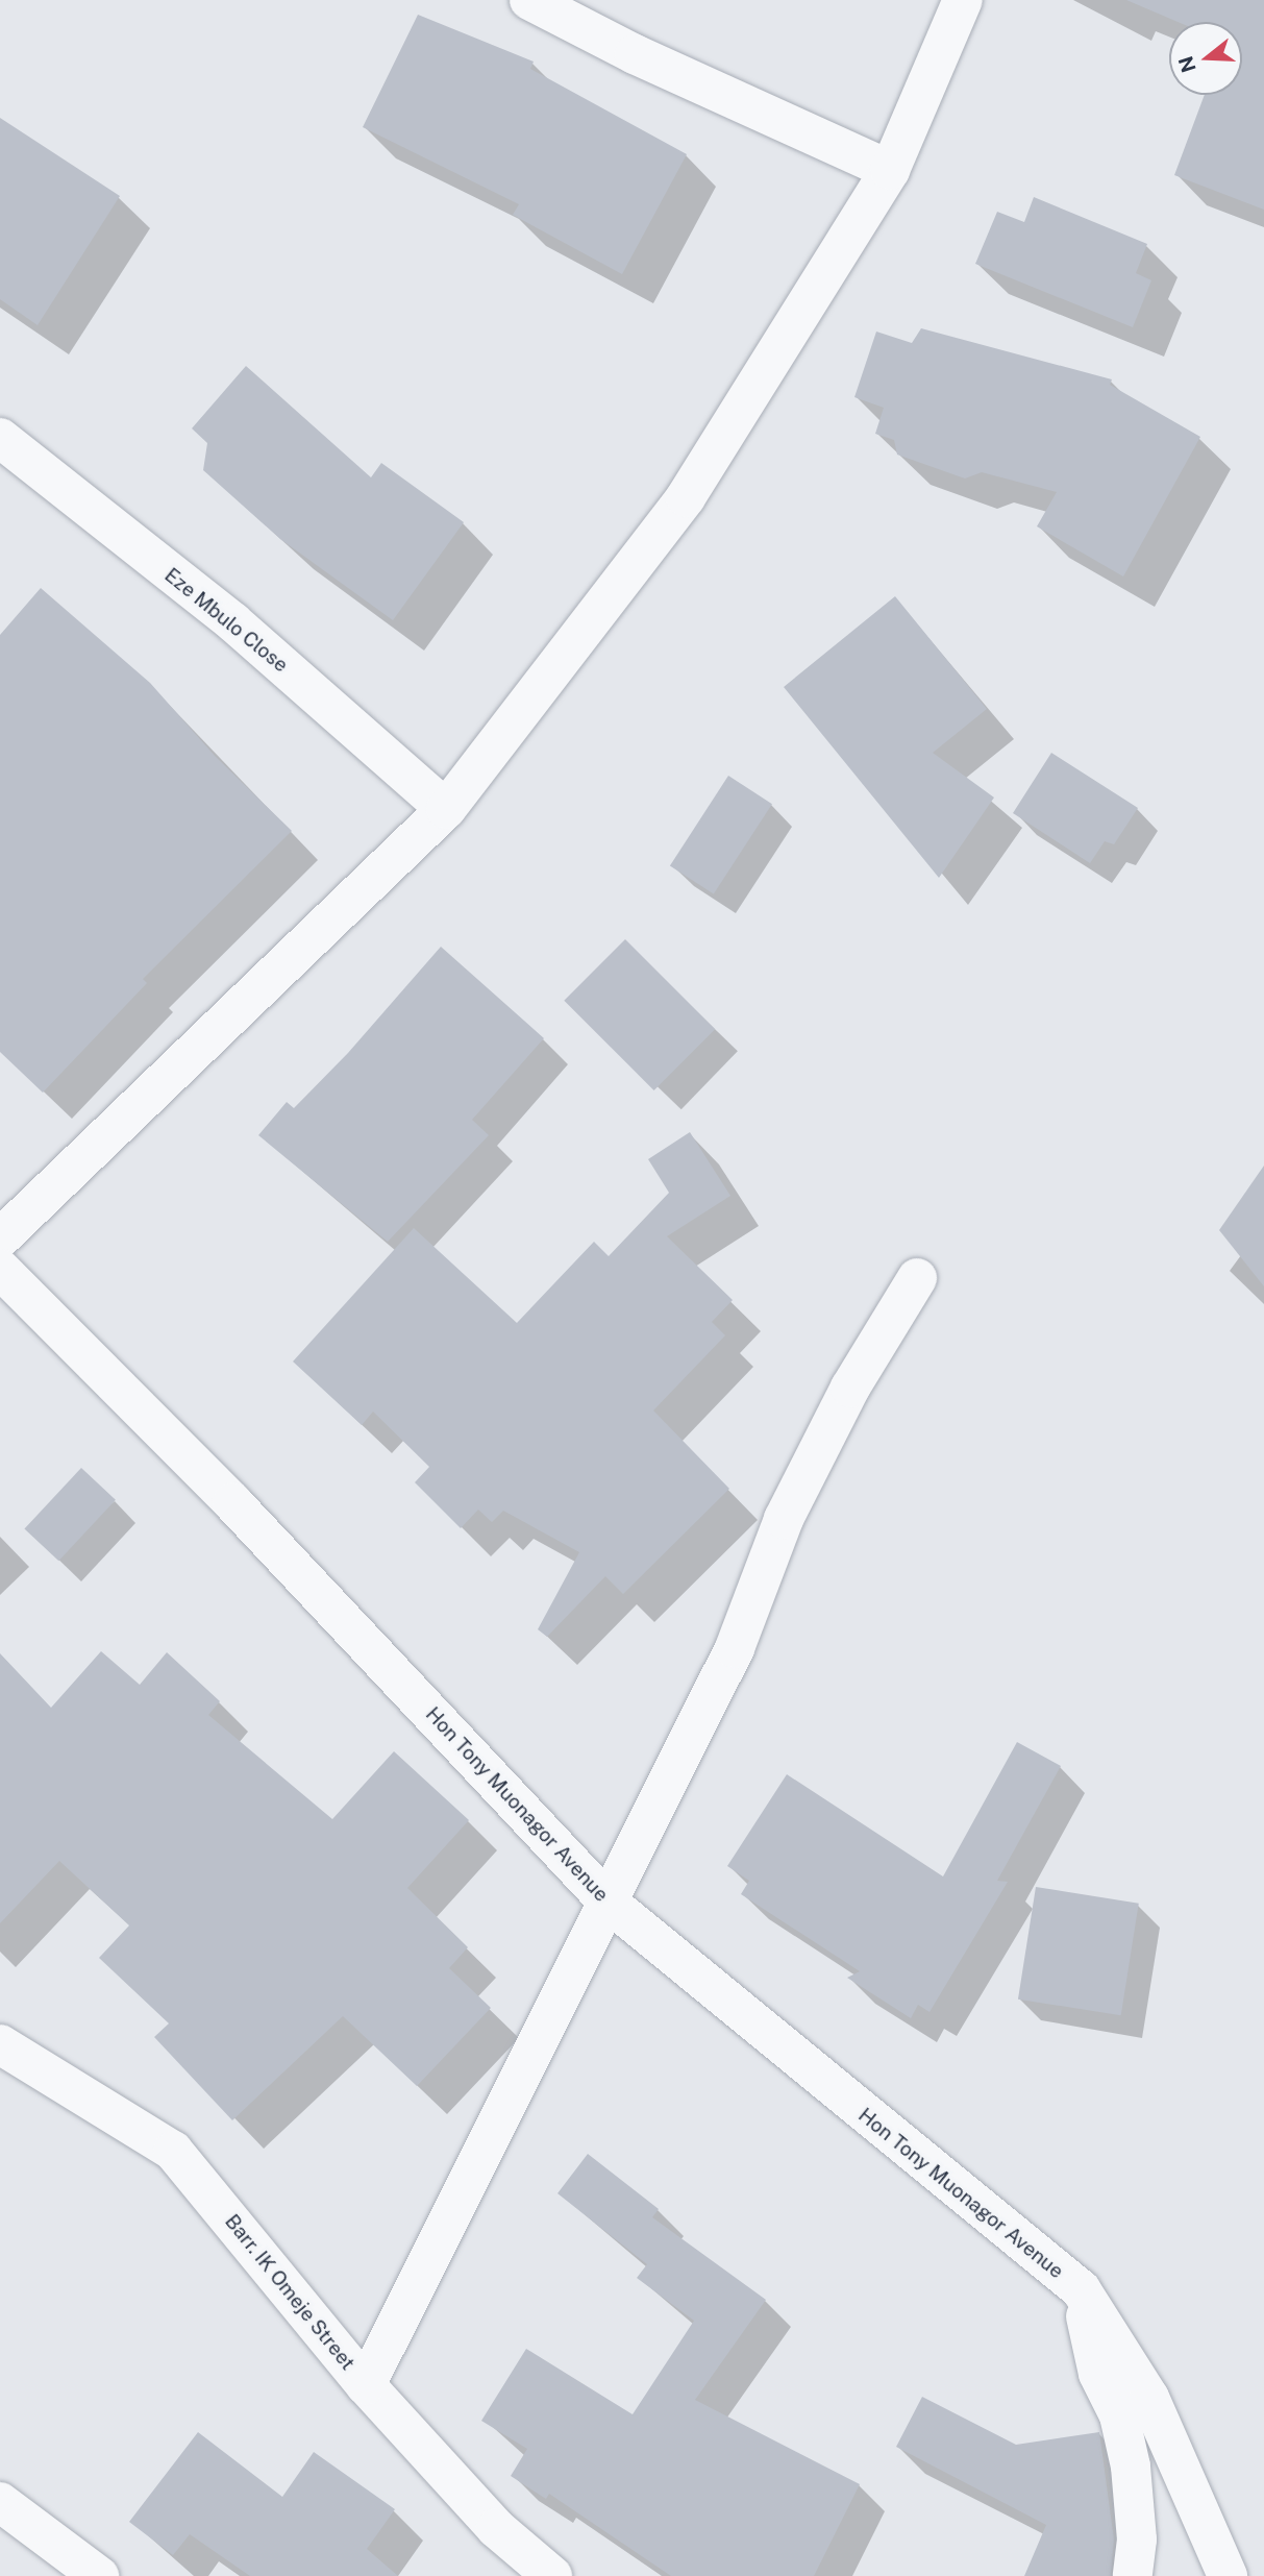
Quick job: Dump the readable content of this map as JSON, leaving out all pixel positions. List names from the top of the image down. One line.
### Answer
{"streets":{"street":["Eze Mbulo Close","Hon Tony Muonagor Avenue","Barr. IK Omeje Street"]},"north":"left"}
